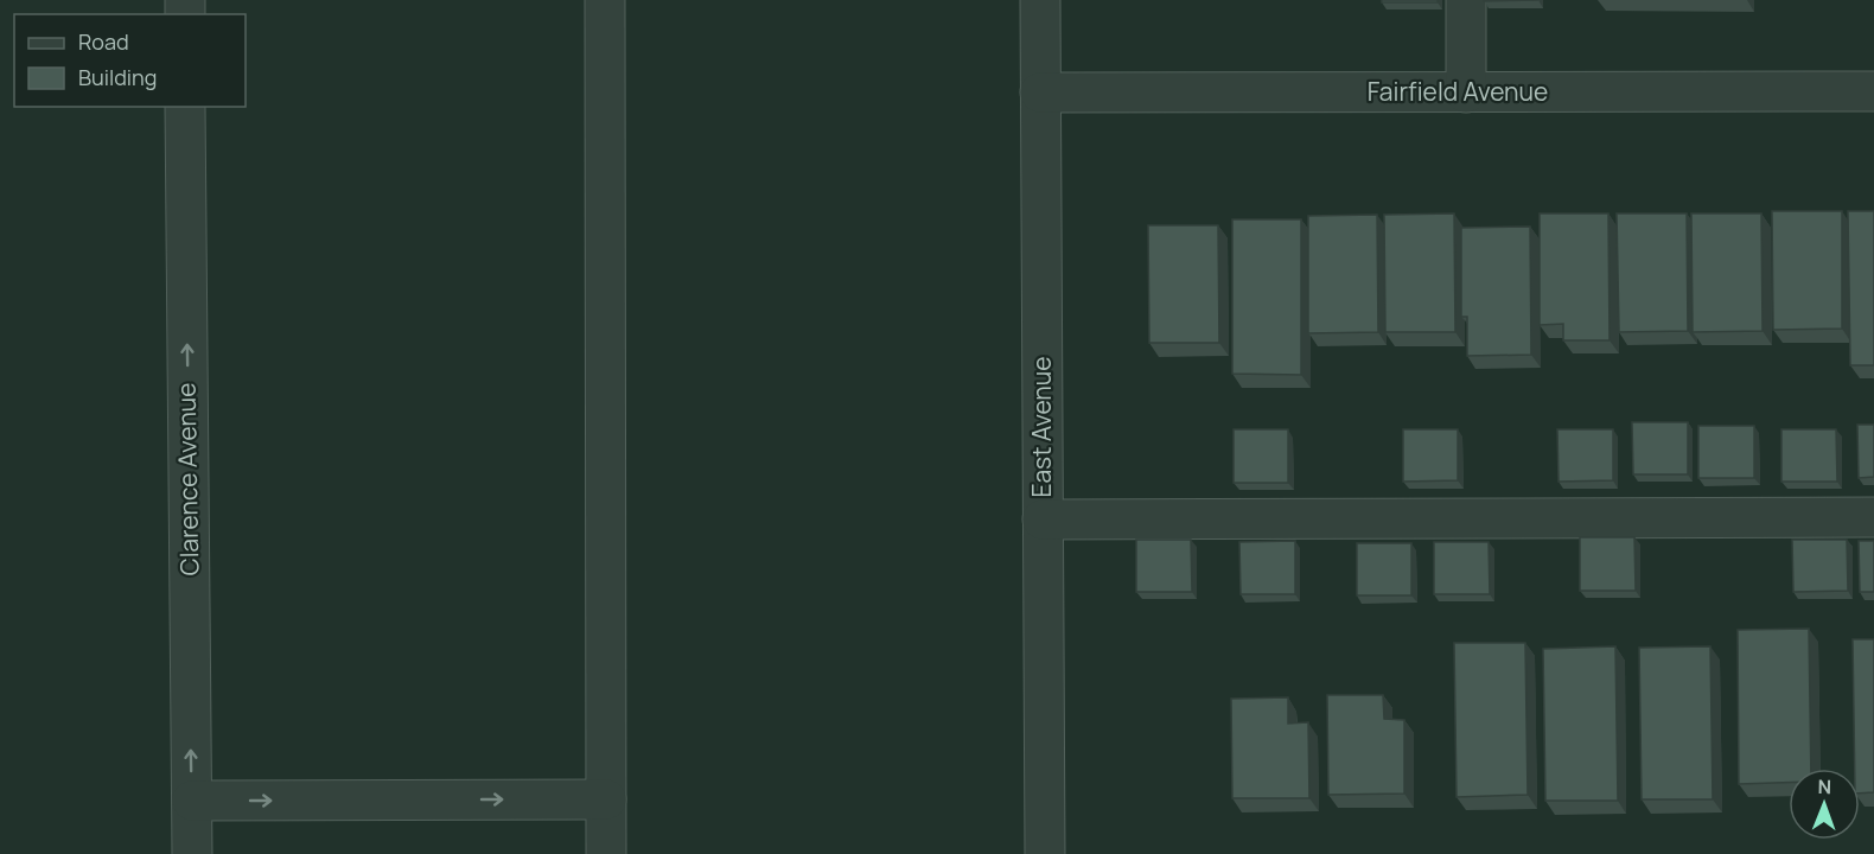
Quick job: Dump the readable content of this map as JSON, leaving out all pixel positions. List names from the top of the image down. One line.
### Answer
{"streets":{"street":["Fairfield Avenue","East Avenue","Clarence Avenue"]},"crossings":[["Fairfield Avenue","East Avenue"]],"one_way":["Clarence Avenue"],"legend":["Road","Building"],"north":"top"}
